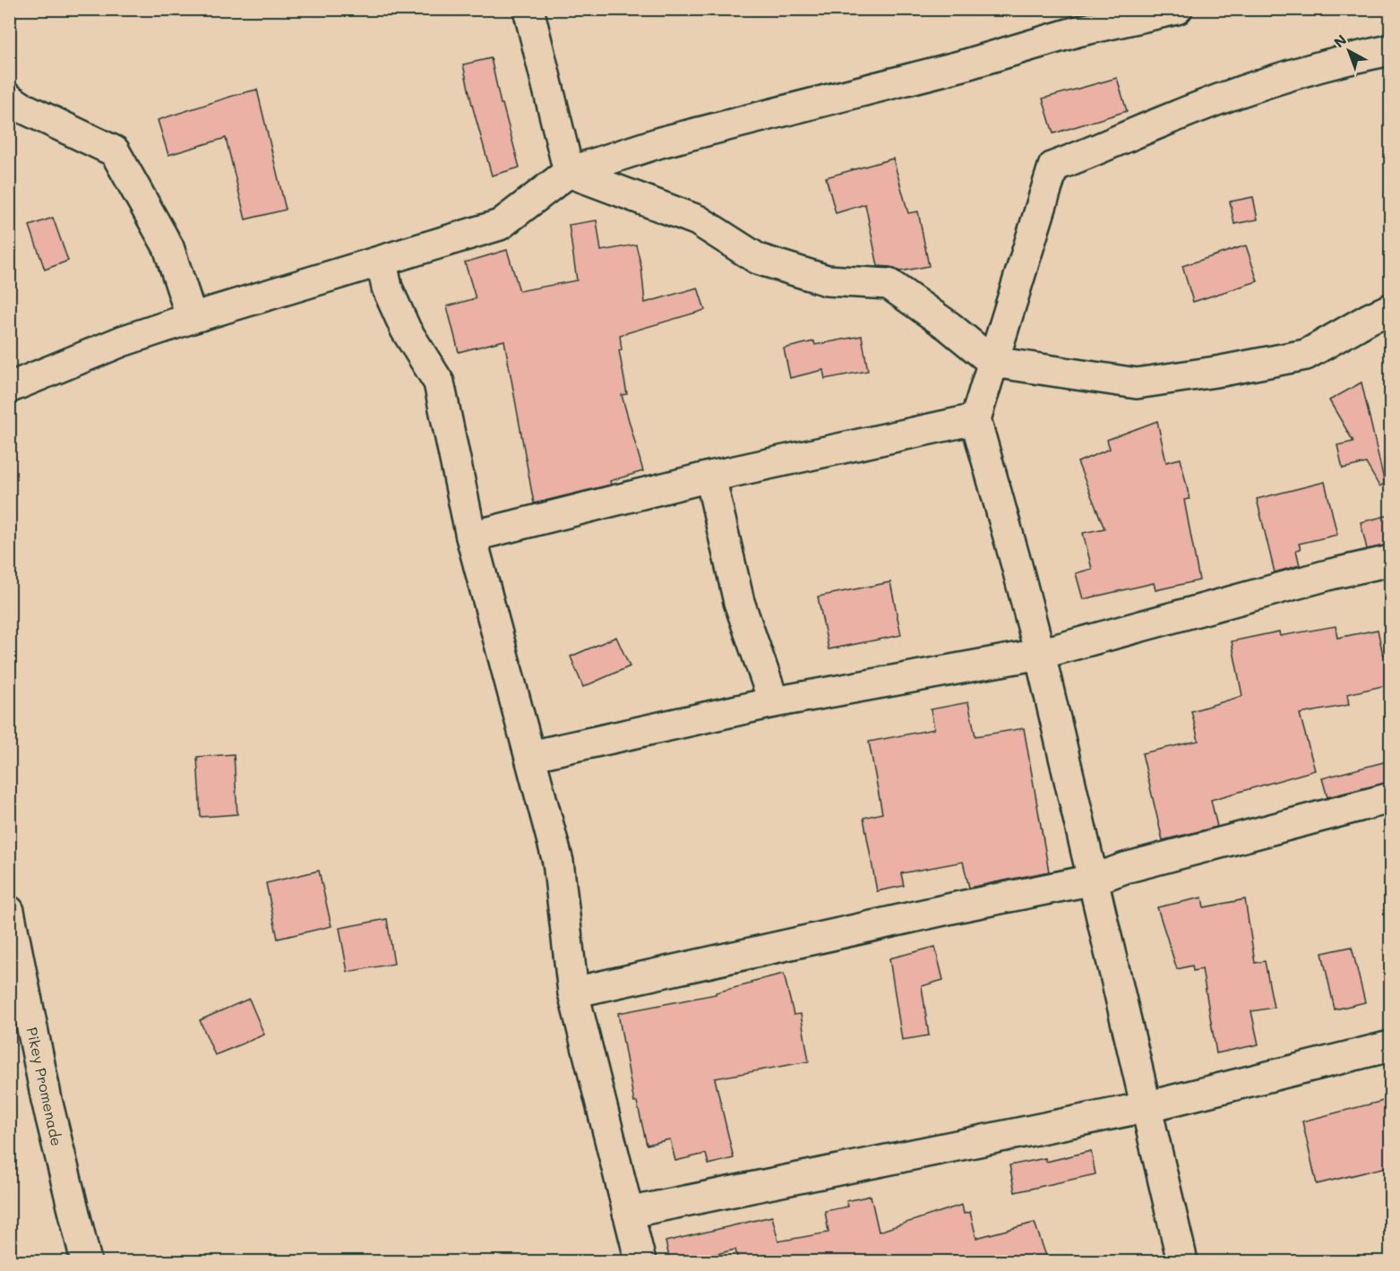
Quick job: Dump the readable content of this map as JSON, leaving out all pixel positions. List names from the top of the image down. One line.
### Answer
{"streets":{"street":["Pikey Promenade"]},"north":"top left"}
